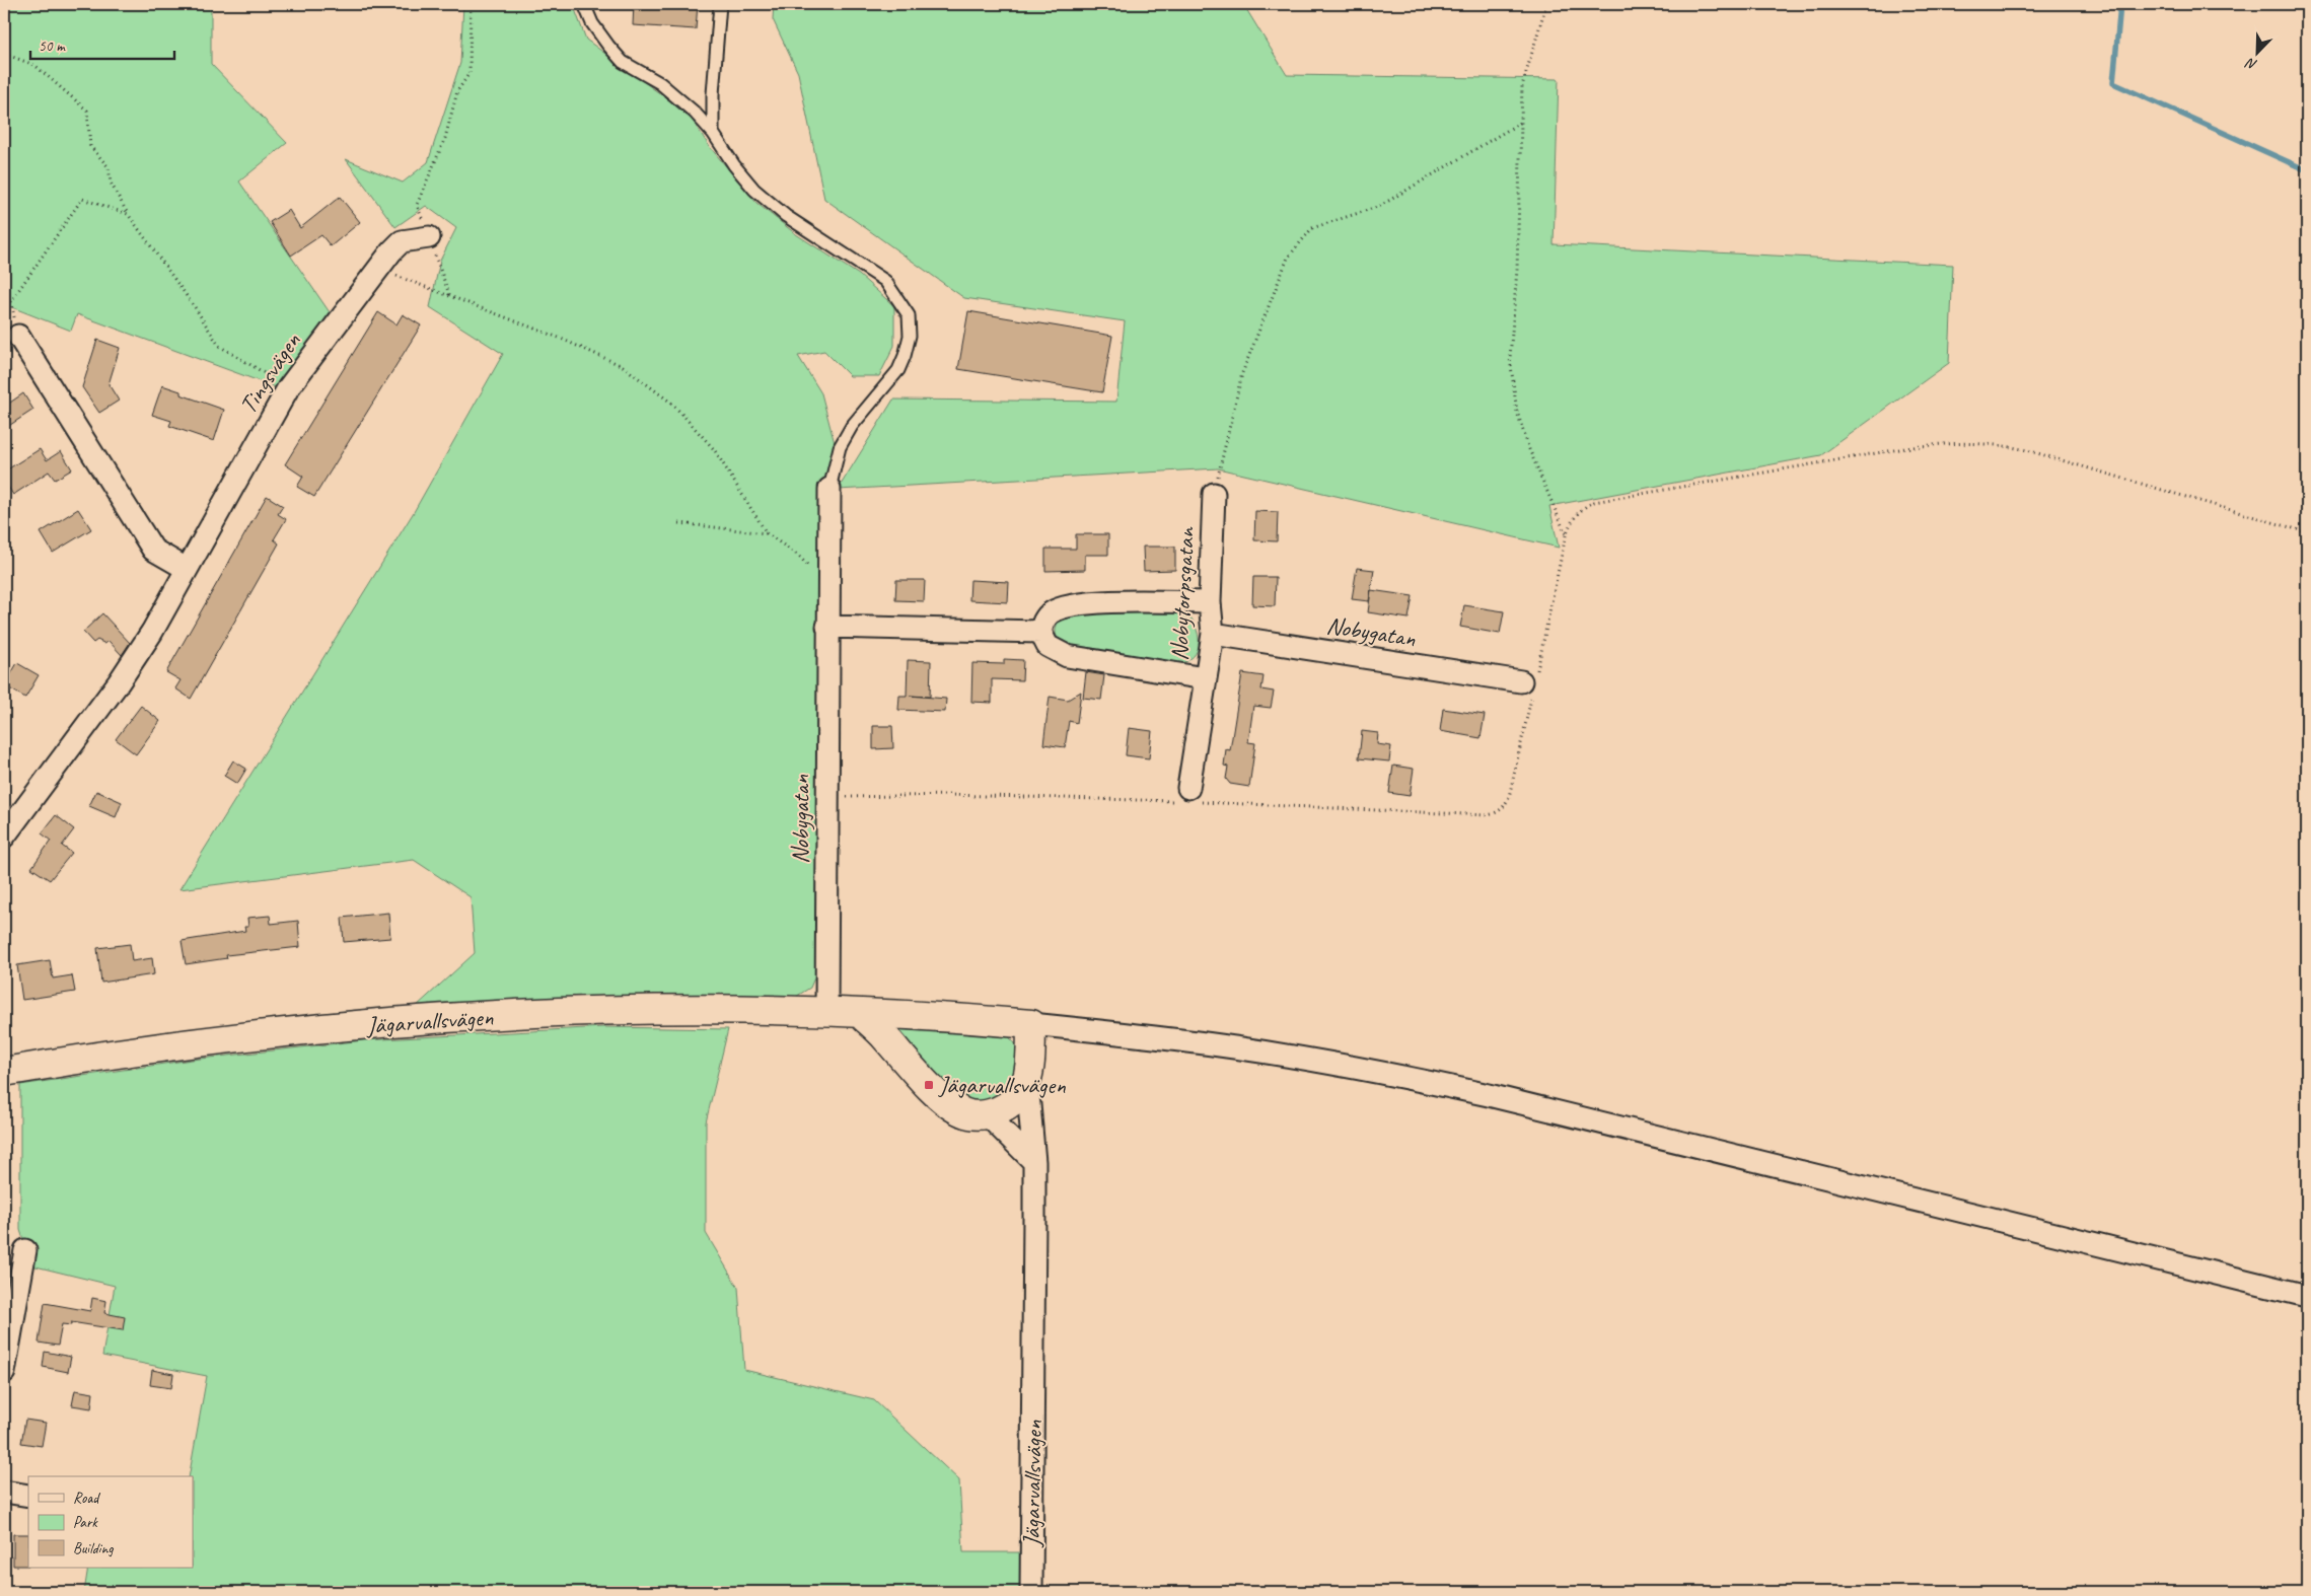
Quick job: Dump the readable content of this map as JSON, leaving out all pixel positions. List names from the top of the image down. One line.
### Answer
{"streets":{"street":["Tingsvägen","Nobytorpsgatan","Nobygatan","Jägarvallsvägen"]},"crossings":[["Nobytorpsgatan","Nobygatan"],["Nobygatan","Jägarvallsvägen"]],"places":{"transit":["Jägarvallsvägen"]},"legend":["Road","Park","Building"],"scale_bar":"50 m","north":"bottom left"}
